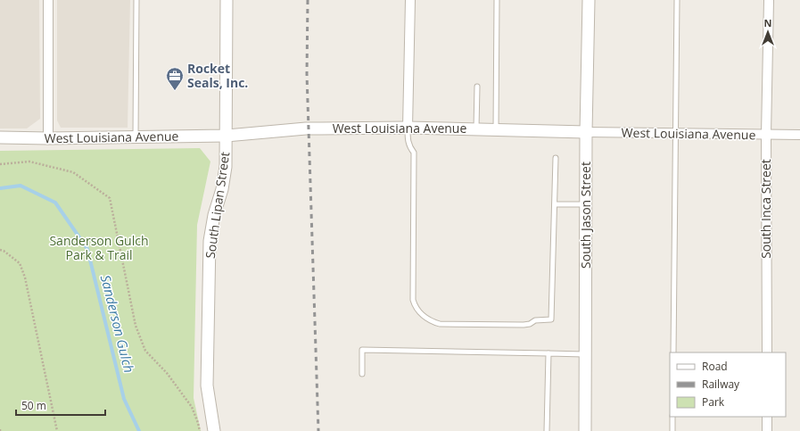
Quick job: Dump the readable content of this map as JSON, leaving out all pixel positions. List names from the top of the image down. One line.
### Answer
{"streets":{"street":["West Louisiana Avenue","South Lipan Street","South Inca Street","South Jason Street"]},"crossings":[["West Louisiana Avenue","South Lipan Street"],["West Louisiana Avenue","South Inca Street"],["West Louisiana Avenue","South Jason Street"]],"water":["Sanderson Gulch"],"parks":["Sanderson Gulch Park & Trail"],"places":{"office":["Rocket Seals, Inc."]},"legend":["Road","Railway","Park"],"scale_bar":"50 m","north":"top"}
